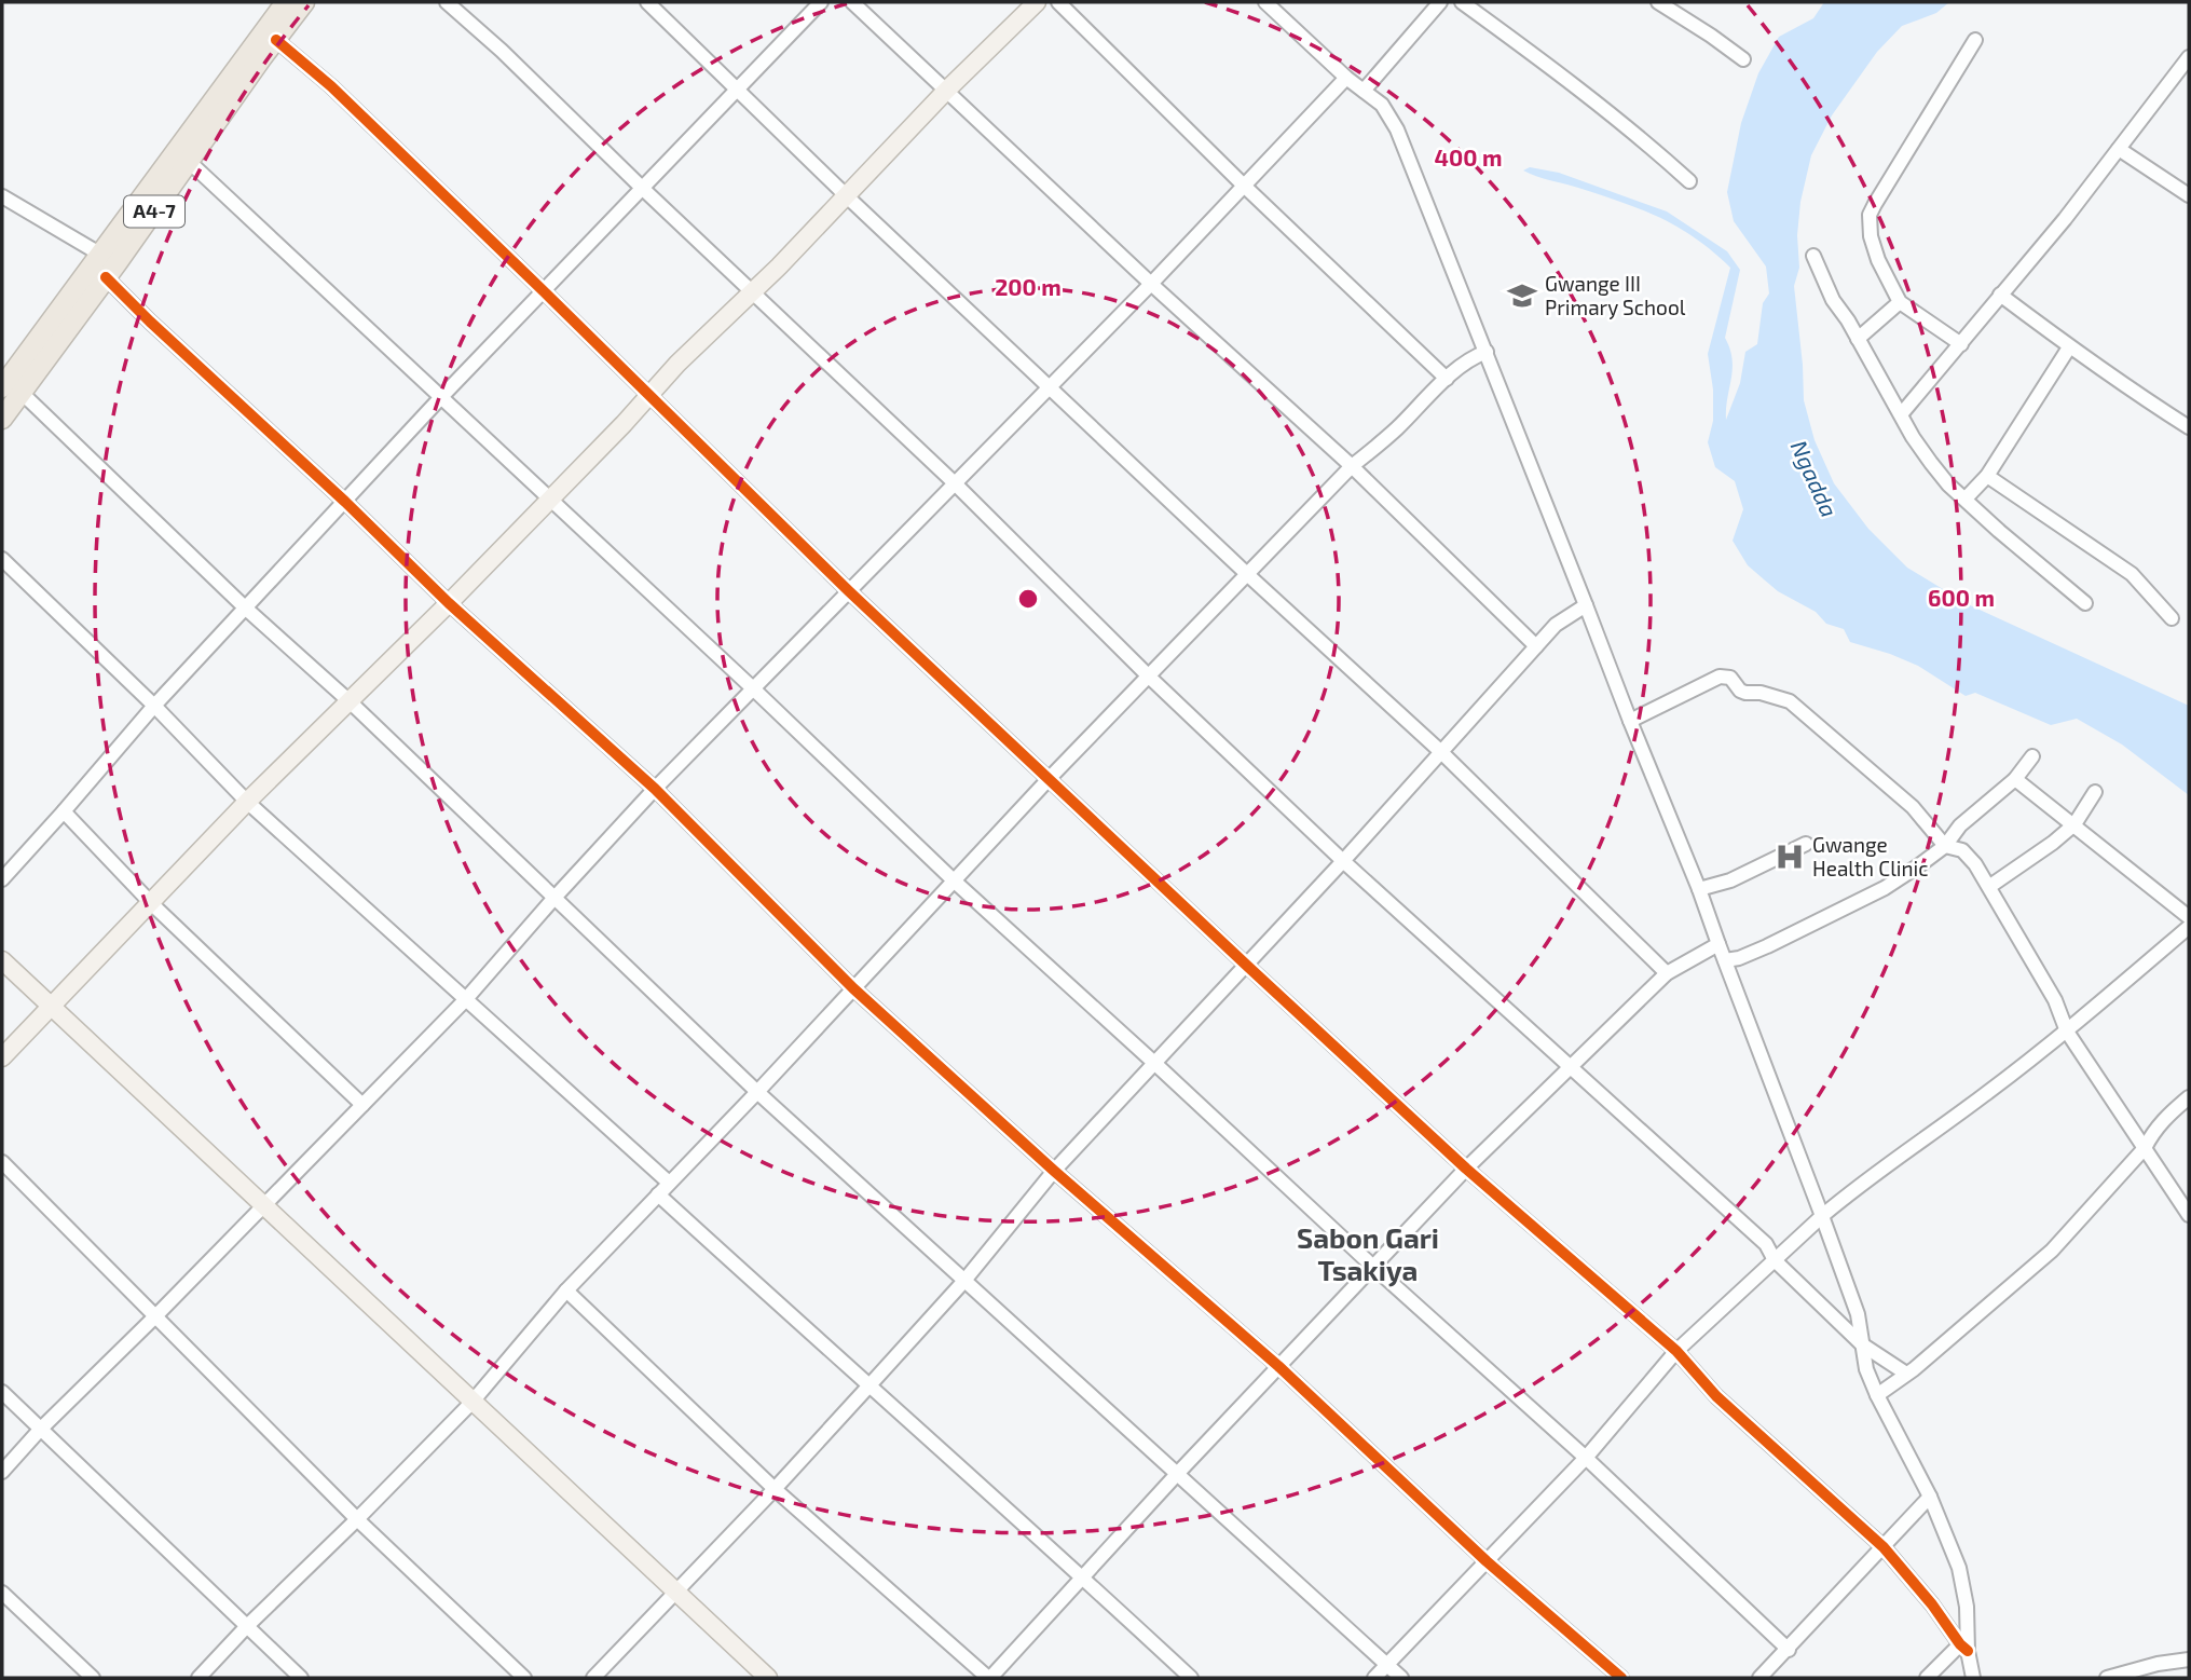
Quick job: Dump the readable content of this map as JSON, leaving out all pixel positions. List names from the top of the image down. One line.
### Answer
{"streets":{"highway":["A4-7"]},"districts":["Sabon Gari Tsakiya"],"water":["Ngadda"],"places":{"school or university":["Gwange III Primary School"],"hospital":["Gwange Health Clinic"]},"rings":["400 m","200 m","600 m"]}
